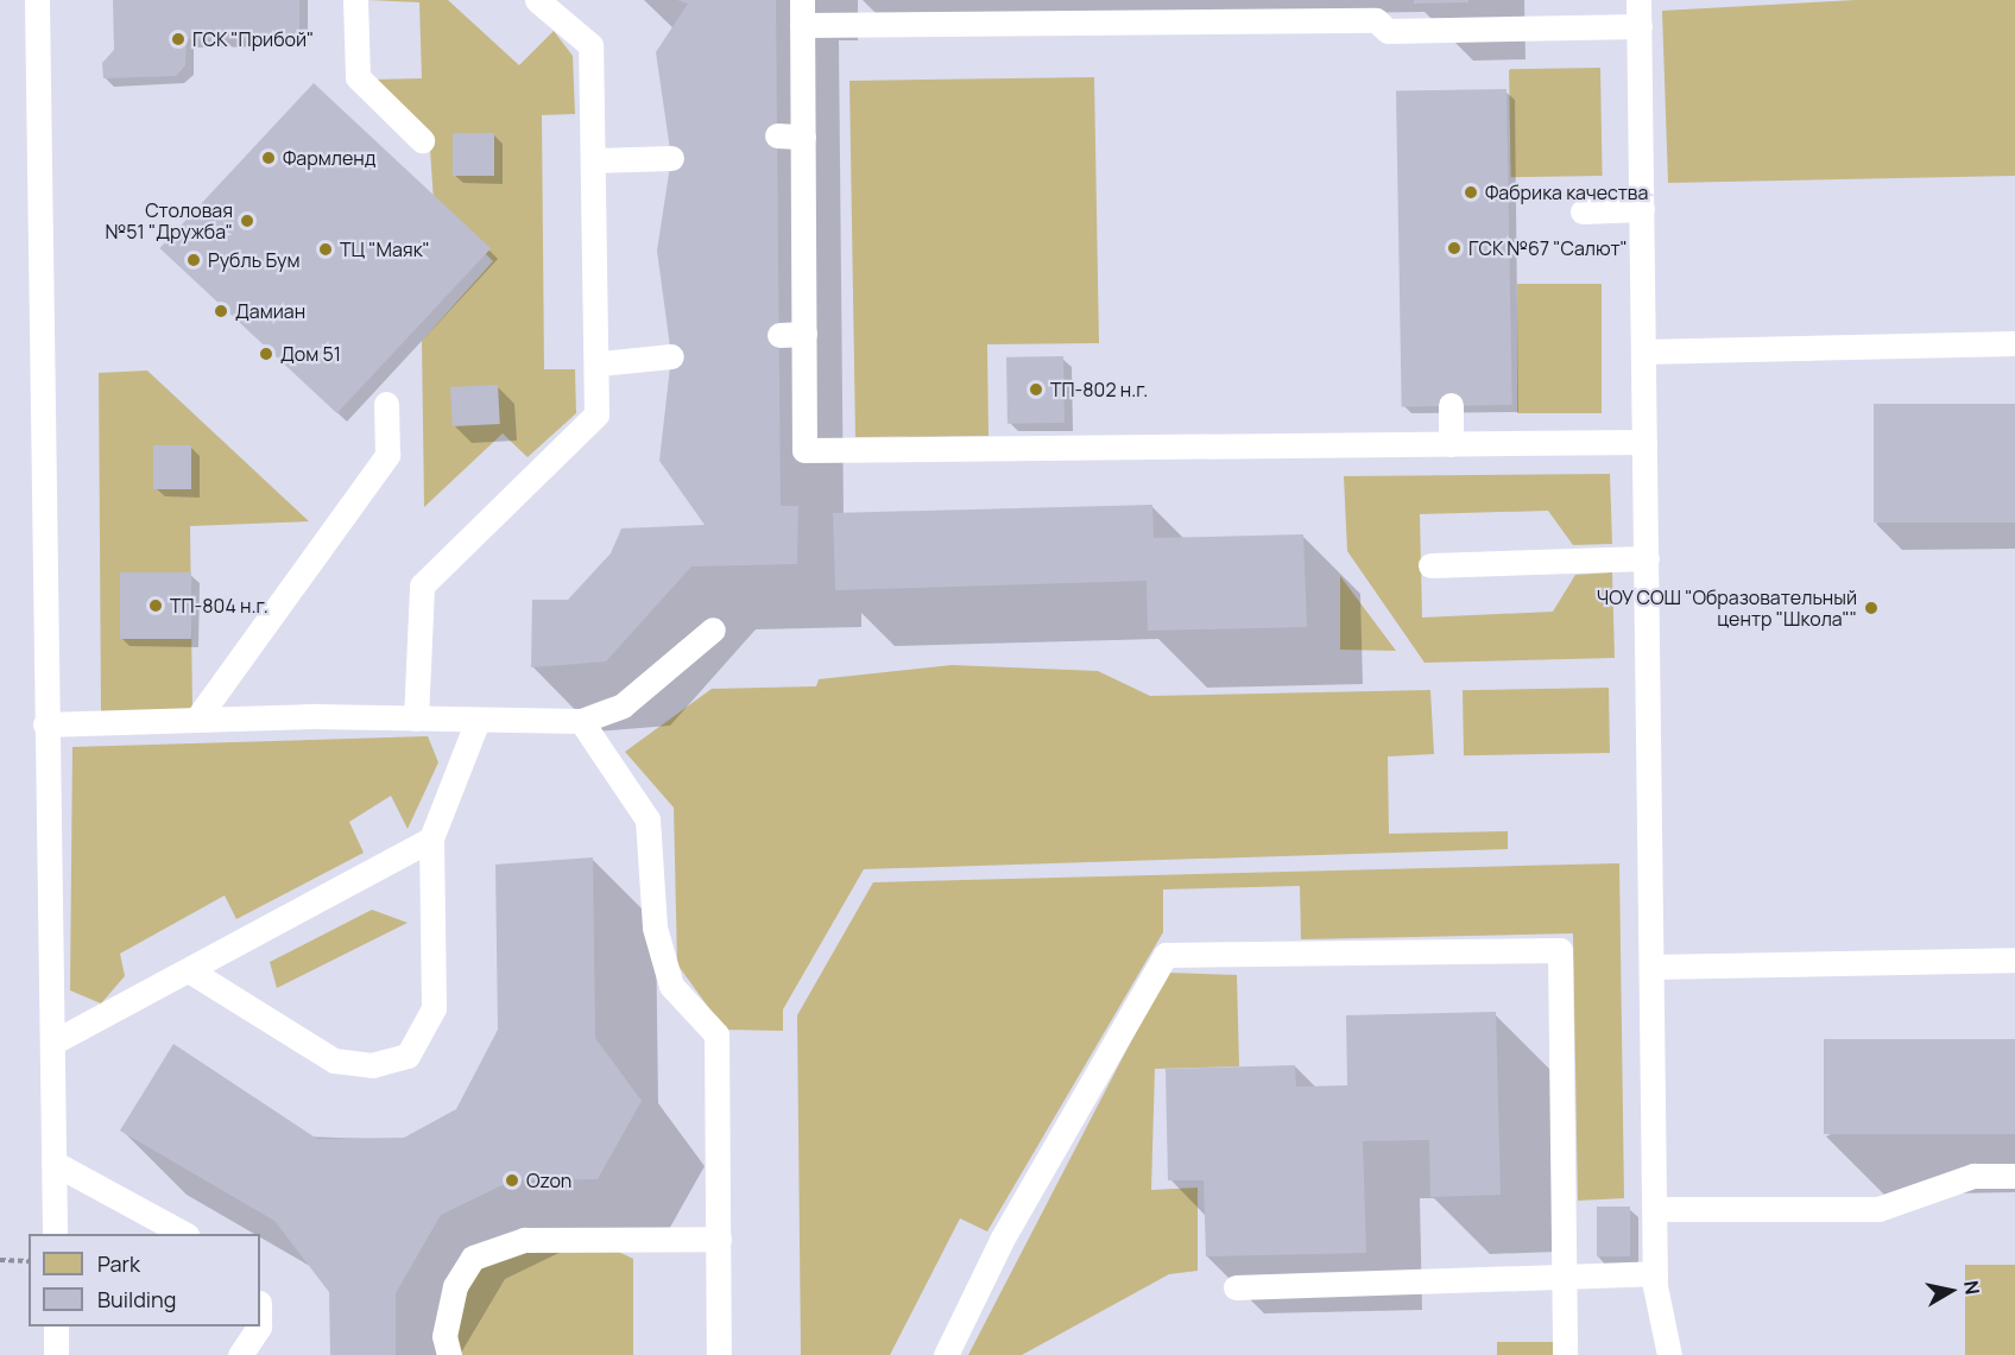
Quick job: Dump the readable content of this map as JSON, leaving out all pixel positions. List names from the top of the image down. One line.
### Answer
{"places":["ГСК \"Прибой\"","Фармленд","Фабрика качества","Столовая №51 \"Дружба\"","ГСК №67 \"Салют\"","ТЦ \"Маяк\"","Рубль Бум","Дамиан","Дом 51","ТП-802 н.г.","ТП-804 н.г.","ЧОУ СОШ \"Образовательный центр \"Школа\"\"","Ozon"],"legend":["Park","Building"],"north":"right"}
